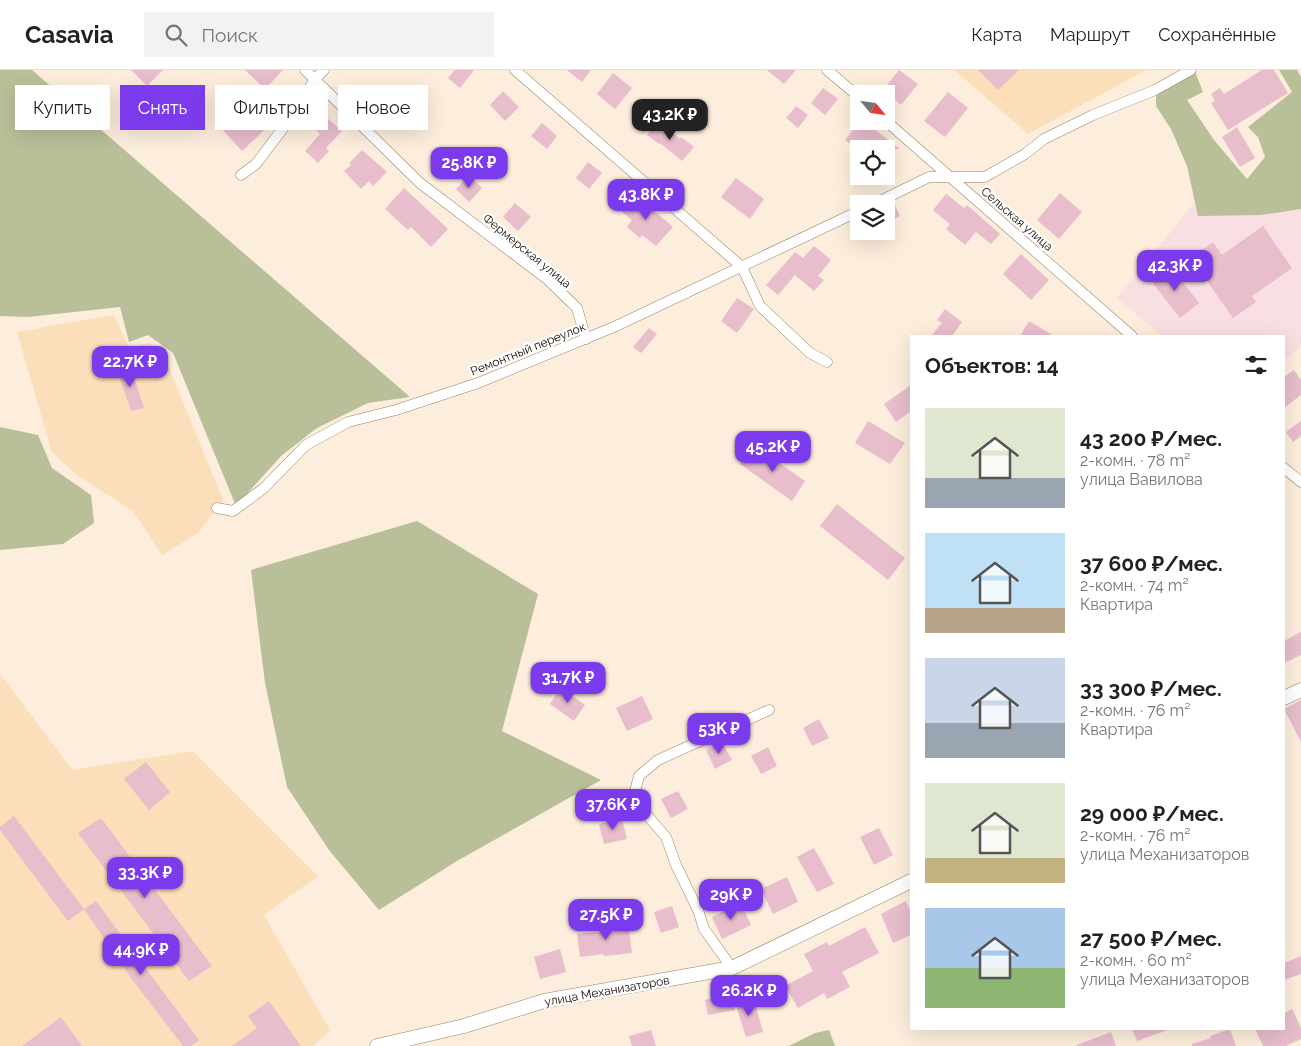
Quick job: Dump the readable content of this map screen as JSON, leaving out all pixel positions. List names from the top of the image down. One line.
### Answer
{"streets":{"street":["Сельская улица","Фермерская улица","Ремонтный переулок","улица Механизаторов"]},"crossings":[["Фермерская улица","Ремонтный переулок"]],"north":"bottom right","page":{"header":"Casavia","search":"Поиск","nav":["Карта","Маршрут","Сохранённые"],"chip":["Купить","Снять","Фильтры","Новое"],"price":["43.2K ₽","25.8K ₽","43.8K ₽","42.3K ₽","22.7K ₽","45.2K ₽","31.7K ₽","53K ₽","37.6K ₽","33.3K ₽","29K ₽","27.5K ₽","44.9K ₽","26.2K ₽"],"heading":"Объектов: 14","list":[{"name":"43 200 ₽/мес.","note":"2-комн. · 78 m² · улица Вавилова"},{"name":"37 600 ₽/мес.","note":"2-комн. · 74 m² · Квартира"},{"name":"33 300 ₽/мес.","note":"2-комн. · 76 m² · Квартира"},{"name":"29 000 ₽/мес.","note":"2-комн. · 76 m² · улица Механизаторов"},{"name":"27 500 ₽/мес.","note":"2-комн. · 60 m² · улица Механизаторов"}]}}
